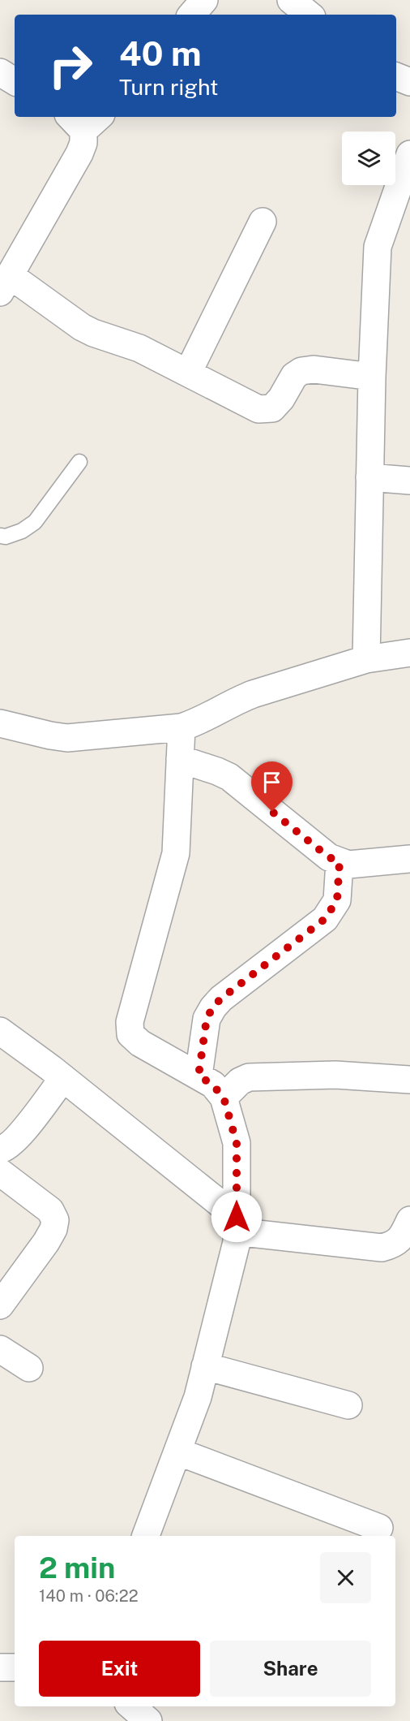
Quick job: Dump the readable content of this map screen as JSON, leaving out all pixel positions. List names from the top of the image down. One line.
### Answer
{"page":{"turn":["40 m","Turn right"],"heading":["2 min","140 m · 06:22"],"buttons":["Exit","Share"]}}
